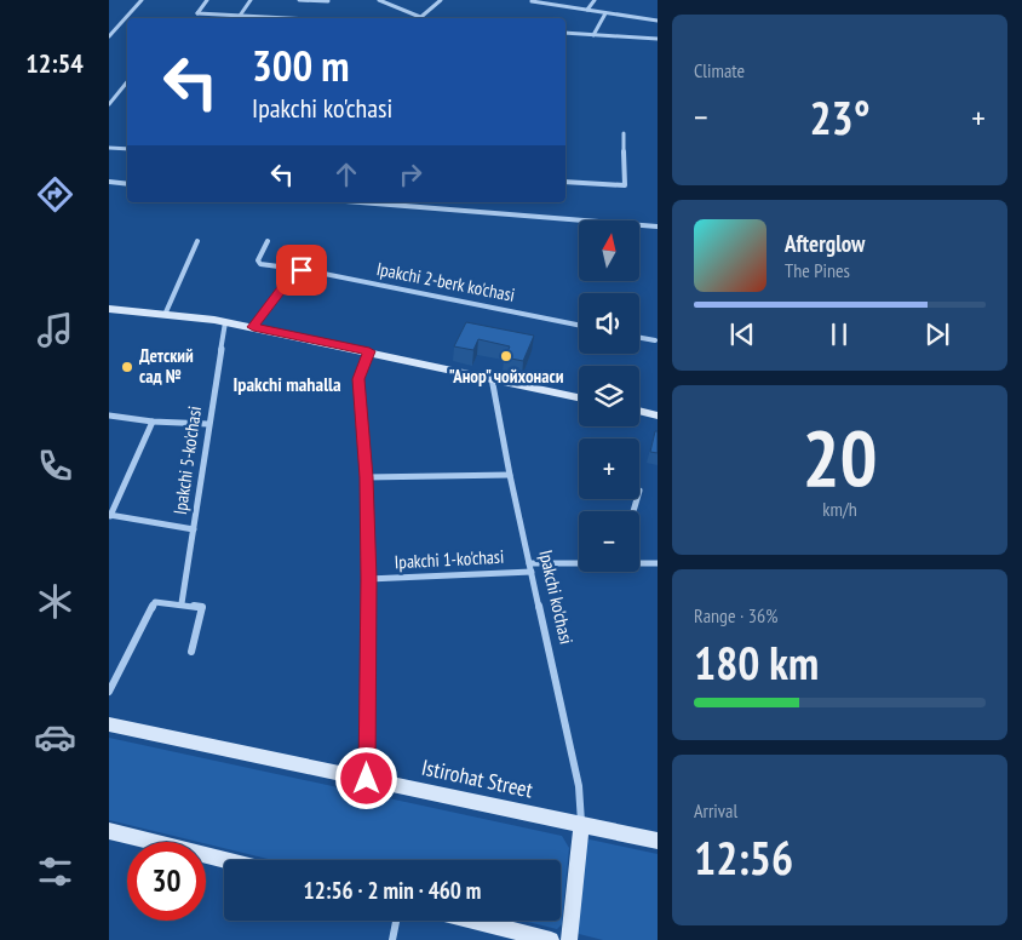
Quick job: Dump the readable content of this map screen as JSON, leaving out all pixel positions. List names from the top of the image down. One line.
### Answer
{"streets":{"main road":["Istirohat Street"],"street":["Ipakchi 2-berk ko'chasi","Ipakchi 5-ko'chasi","Ipakchi 1-ko'chasi","Ipakchi ko'chasi"]},"crossings":[["Ipakchi 1-ko'chasi","Ipakchi ko'chasi"],["Ipakchi ko'chasi","Istirohat Street"]],"districts":["Ipakchi mahalla"],"places":["\"Анор\" чойхонаси","Детский сад №"],"north":"top","page":{"tabs":"12:54","tile":["Climate",["20","km/h"],["Range · 36%","180 km"],["Arrival","12:56"]],"turn":["300 m","Ipakchi ko'chasi"],"heat":["−","23°","+"],"song":["Afterglow","The Pines"],"map_buttons":["+","−"],"limit":"30","trip":"12:56 · 2 min · 460 m"}}
